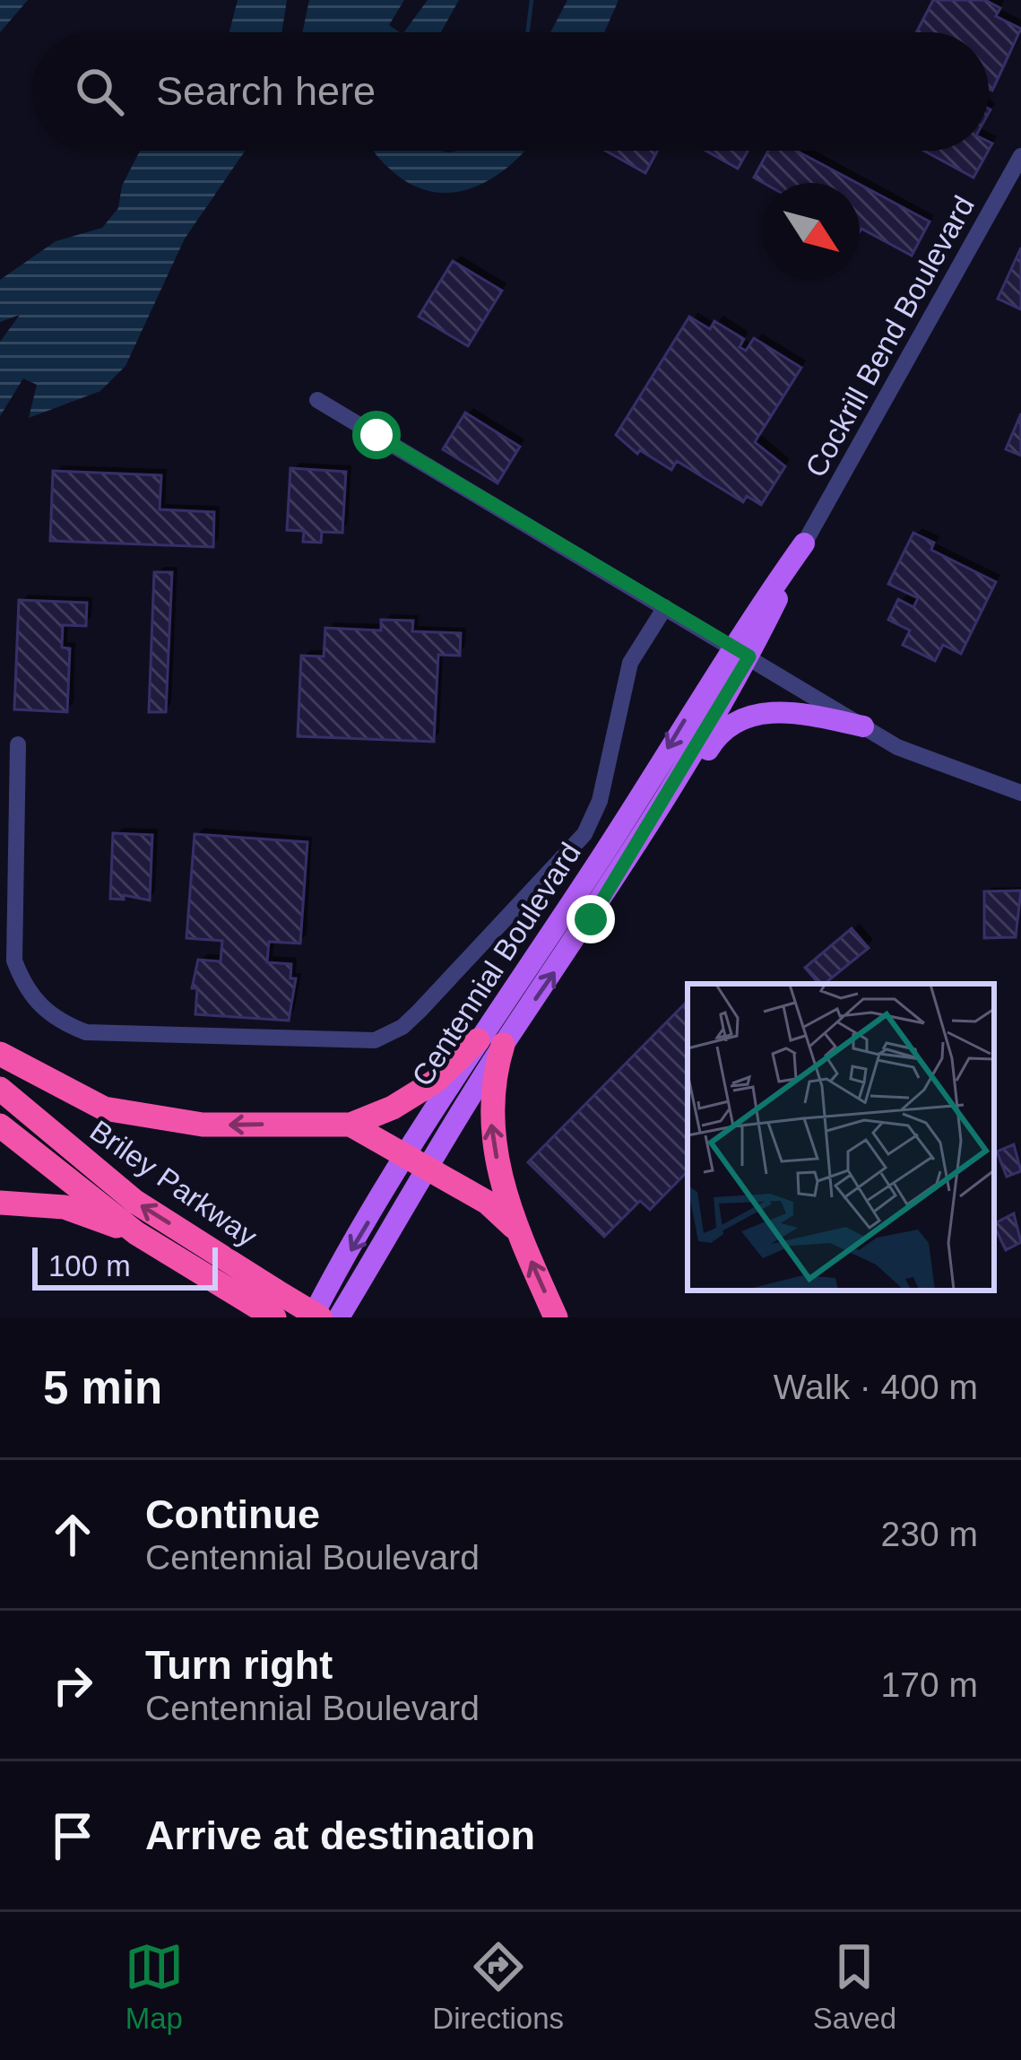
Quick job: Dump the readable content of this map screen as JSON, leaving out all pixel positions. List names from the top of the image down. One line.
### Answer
{"streets":{"highway":["Briley Parkway"],"main road":["Centennial Boulevard"],"street":["Cockrill Bend Boulevard"]},"crossings":[["Cockrill Bend Boulevard","Centennial Boulevard"],["Centennial Boulevard","Briley Parkway"]],"scale_bar":"100 m","north":"bottom right","page":{"search":"Search here","scale":"100 m","heading":["5 min","Walk · 400 m"],"list":[["Continue","Centennial Boulevard","230 m"],["Turn right","Centennial Boulevard","170 m"],"Arrive at destination"],"nav":["Map","Directions","Saved"]}}
